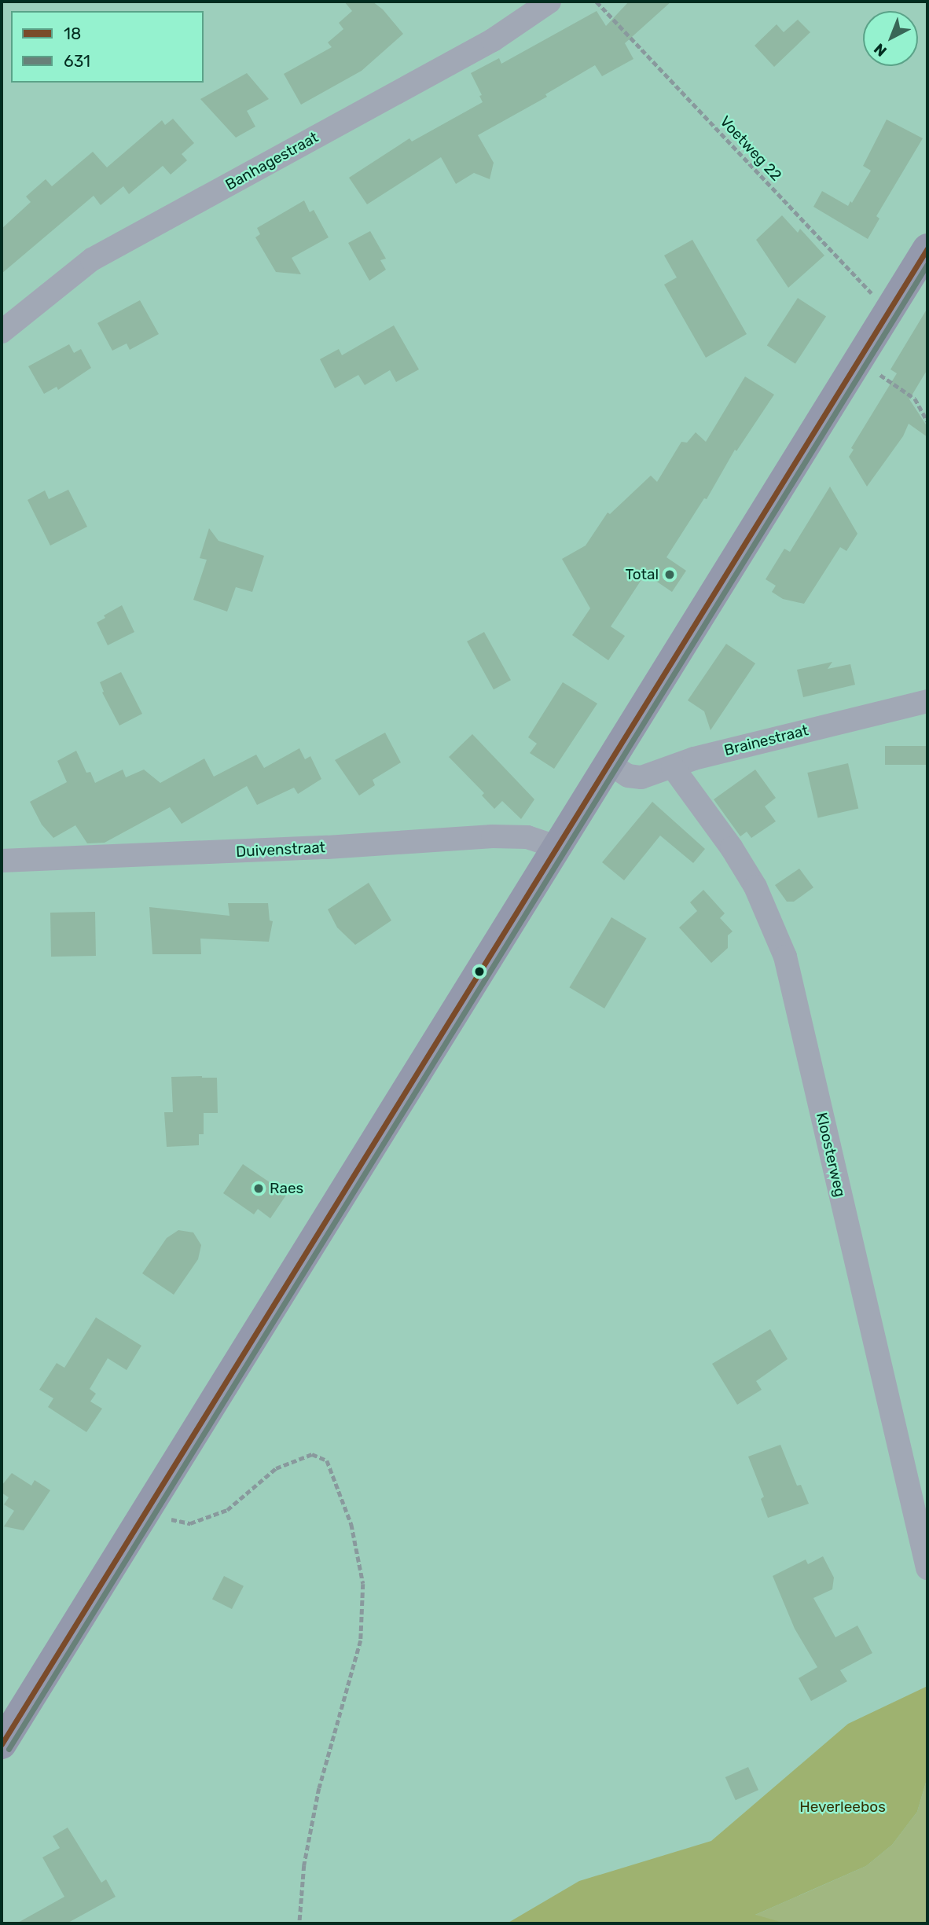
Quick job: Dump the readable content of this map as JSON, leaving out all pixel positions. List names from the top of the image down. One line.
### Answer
{"streets":{"street":["Banhagestraat","Brainestraat","Duivenstraat","Kloosterweg"],"path":["Voetweg 22"]},"crossings":[["Brainestraat","Kloosterweg"]],"parks":["Heverleebos"],"places":["Total","Raes"],"lines":["transit line 18","transit line 631"],"legend":["18","631"],"north":"bottom left"}
